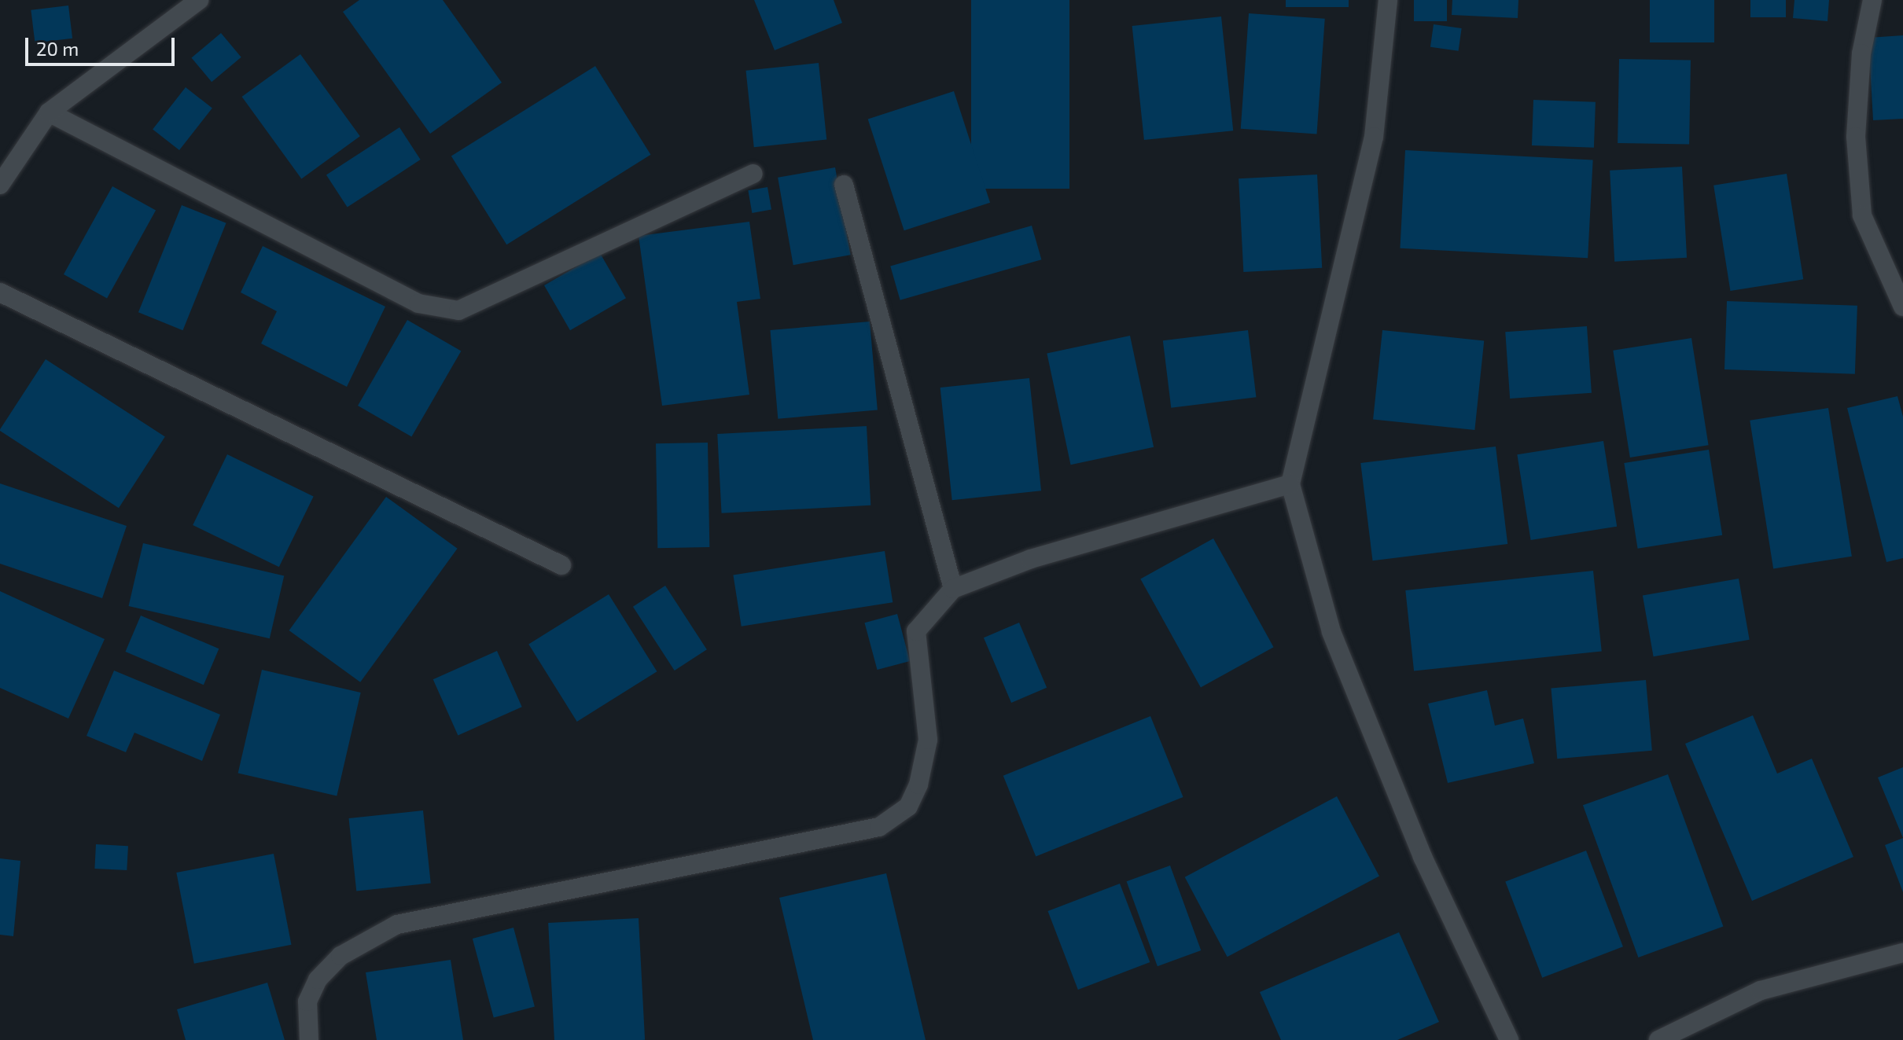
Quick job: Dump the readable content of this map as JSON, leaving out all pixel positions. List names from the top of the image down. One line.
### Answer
{"scale_bar":"20 m"}
